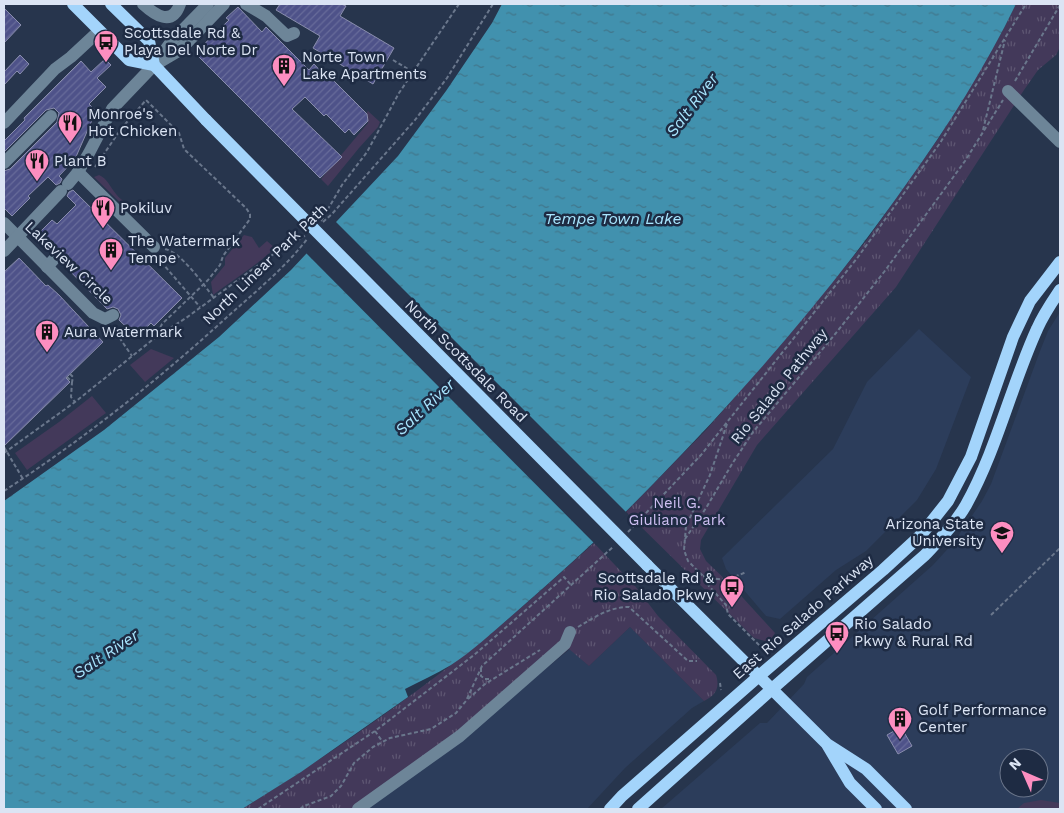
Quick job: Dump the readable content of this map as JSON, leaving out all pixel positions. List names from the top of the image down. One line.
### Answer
{"streets":{"main road":["North Scottsdale Road","East Rio Salado Parkway"],"street":["Lakeview Circle"],"path":["North Linear Park Path","Rio Salado Pathway"]},"crossings":[["North Scottsdale Road","East Rio Salado Parkway"]],"water":["Salt River","Tempe Town Lake"],"parks":["Neil G. Giuliano Park"],"places":{"bus stop":["Scottsdale Rd & Playa Del Norte Dr","Scottsdale Rd & Rio Salado Pkwy","Rio Salado Pkwy & Rural Rd"],"building":["Norte Town Lake Apartments","The Watermark Tempe","Aura Watermark","Golf Performance Center"],"restaurant":["Monroe's Hot Chicken","Plant B","Pokiluv"],"school or university":["Arizona State University"]},"north":"top left"}
